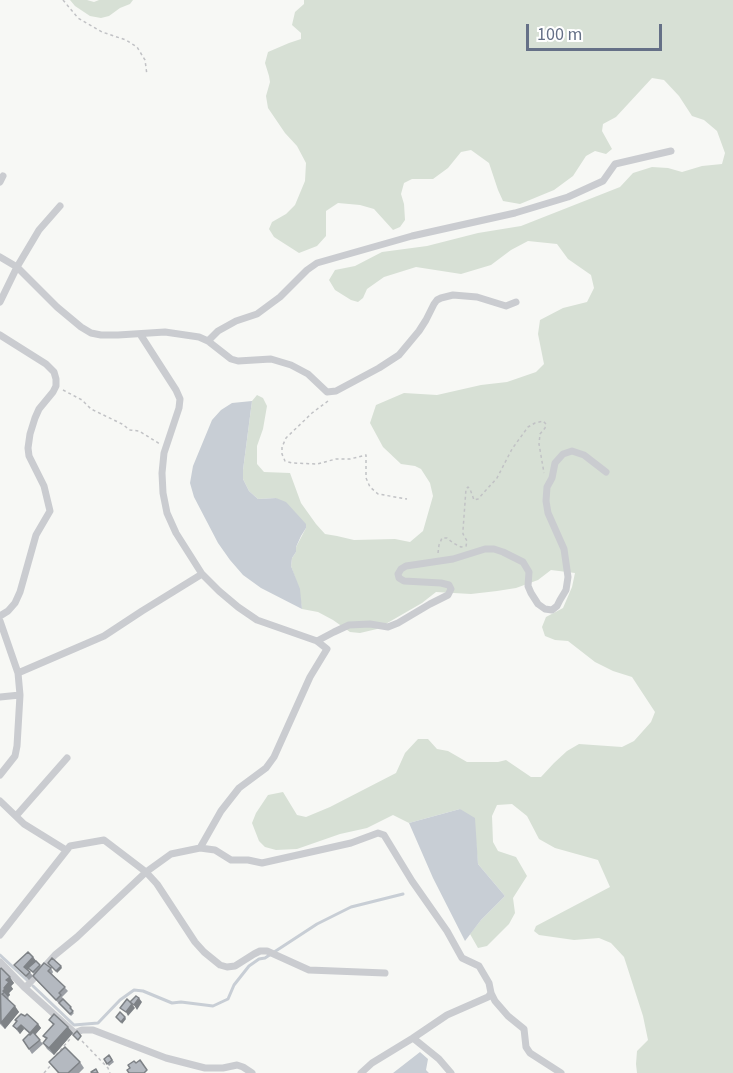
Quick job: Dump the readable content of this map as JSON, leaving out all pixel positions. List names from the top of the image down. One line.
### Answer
{"scale_bar":"100 m"}
